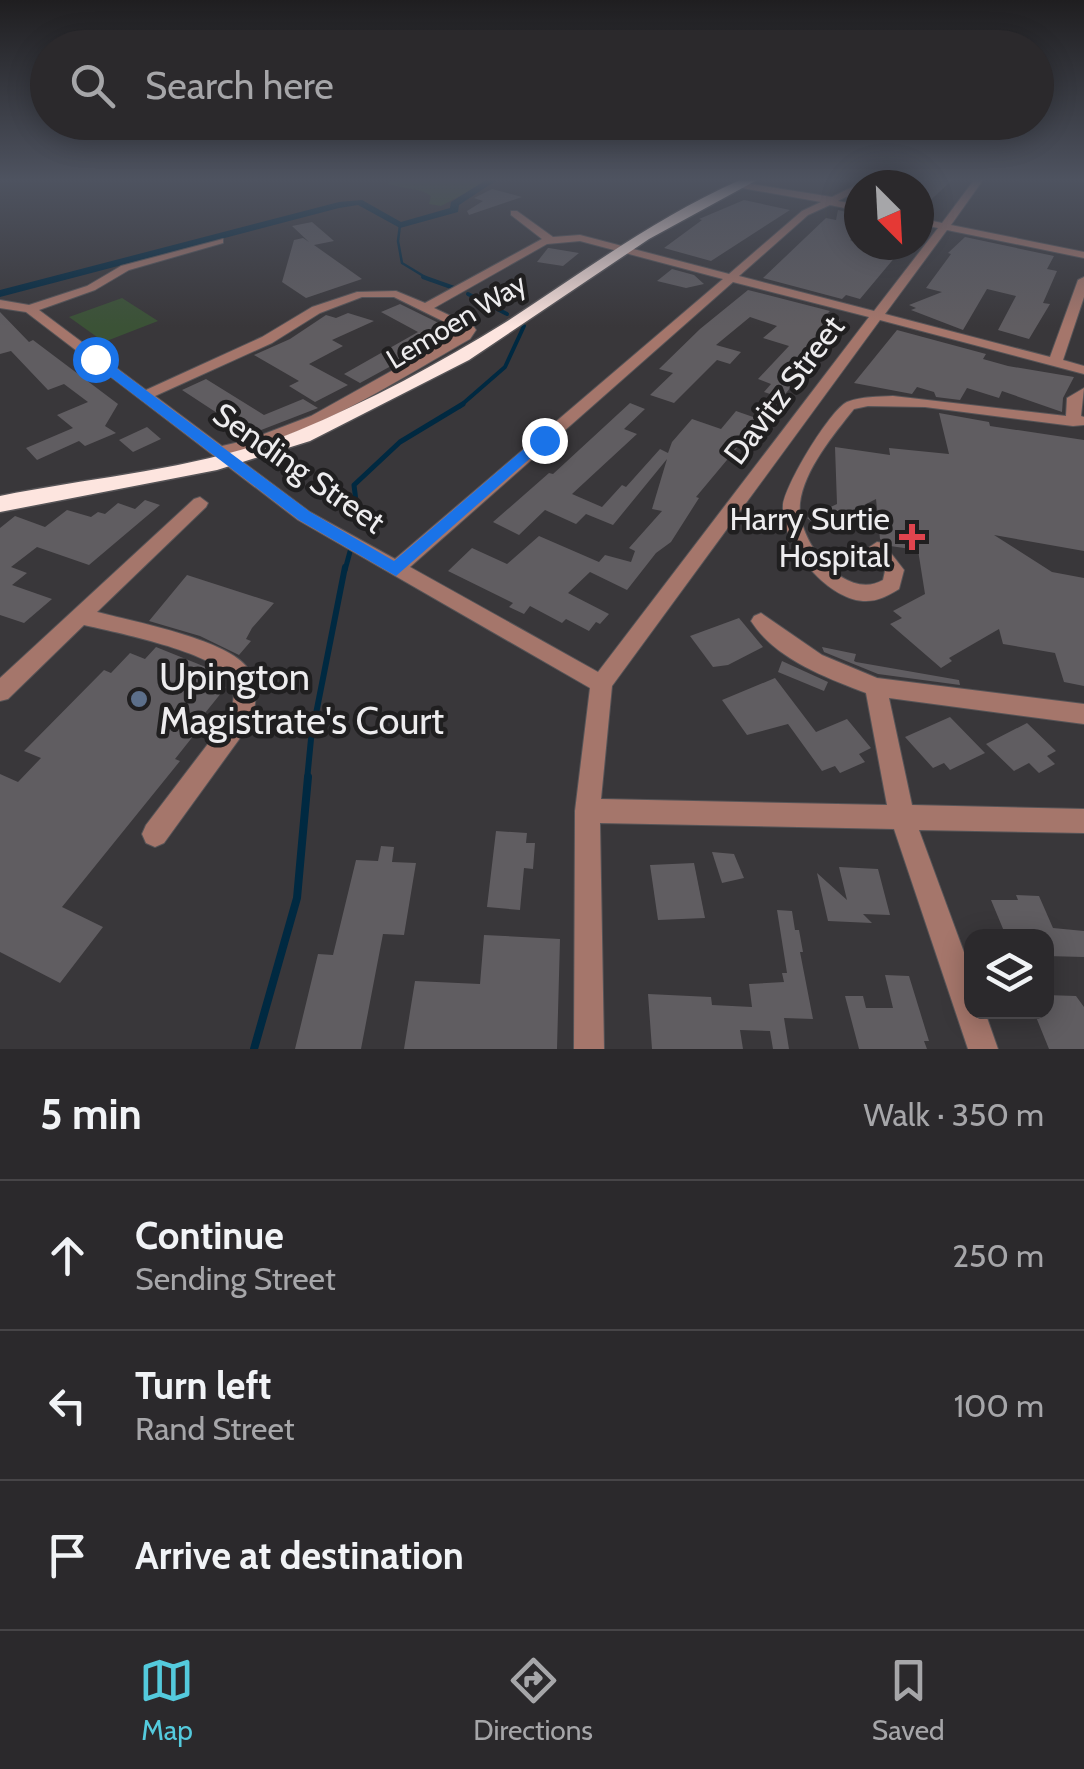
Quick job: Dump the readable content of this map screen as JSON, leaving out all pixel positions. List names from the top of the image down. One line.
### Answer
{"streets":{"highway":["Lemoen Way"],"street":["Davitz Street","Sending Street"]},"crossings":[["Lemoen Way","Sending Street"],["Davitz Street","Sending Street"]],"places":{"health":["Harry Surtie Hospital"],"other":["Upington Magistrate's Court"]},"north":"bottom right","page":{"search":"Search here","heading":["5 min","Walk · 350 m"],"list":[["Continue","Sending Street","250 m"],["Turn left","Rand Street","100 m"],"Arrive at destination"],"nav":["Map","Directions","Saved"]}}
